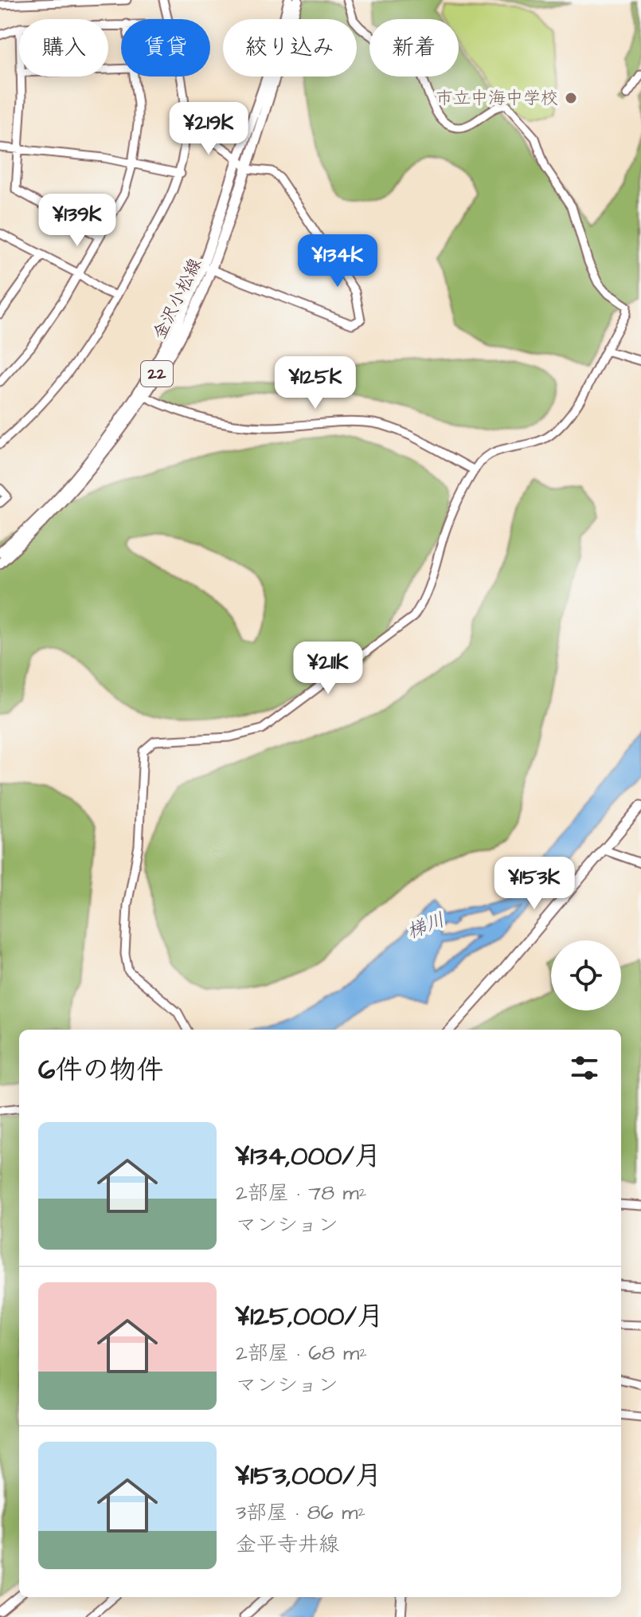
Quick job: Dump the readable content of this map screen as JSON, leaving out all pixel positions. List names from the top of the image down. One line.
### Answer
{"streets":{"main road":["金沢小松線","22"]},"water":["梯川"],"places":["市立中海中学校"],"page":{"chip":["購入","賃貸","絞り込み","新着"],"price":["¥219K","¥139K","¥134K","¥125K","¥211K","¥153K"],"heading":"6件の物件","list":[{"name":"¥134,000/月","note":"2部屋 · 78 m² · マンション"},{"name":"¥125,000/月","note":"2部屋 · 68 m² · マンション"},{"name":"¥153,000/月","note":"3部屋 · 86 m² · 金平寺井線"}]}}
